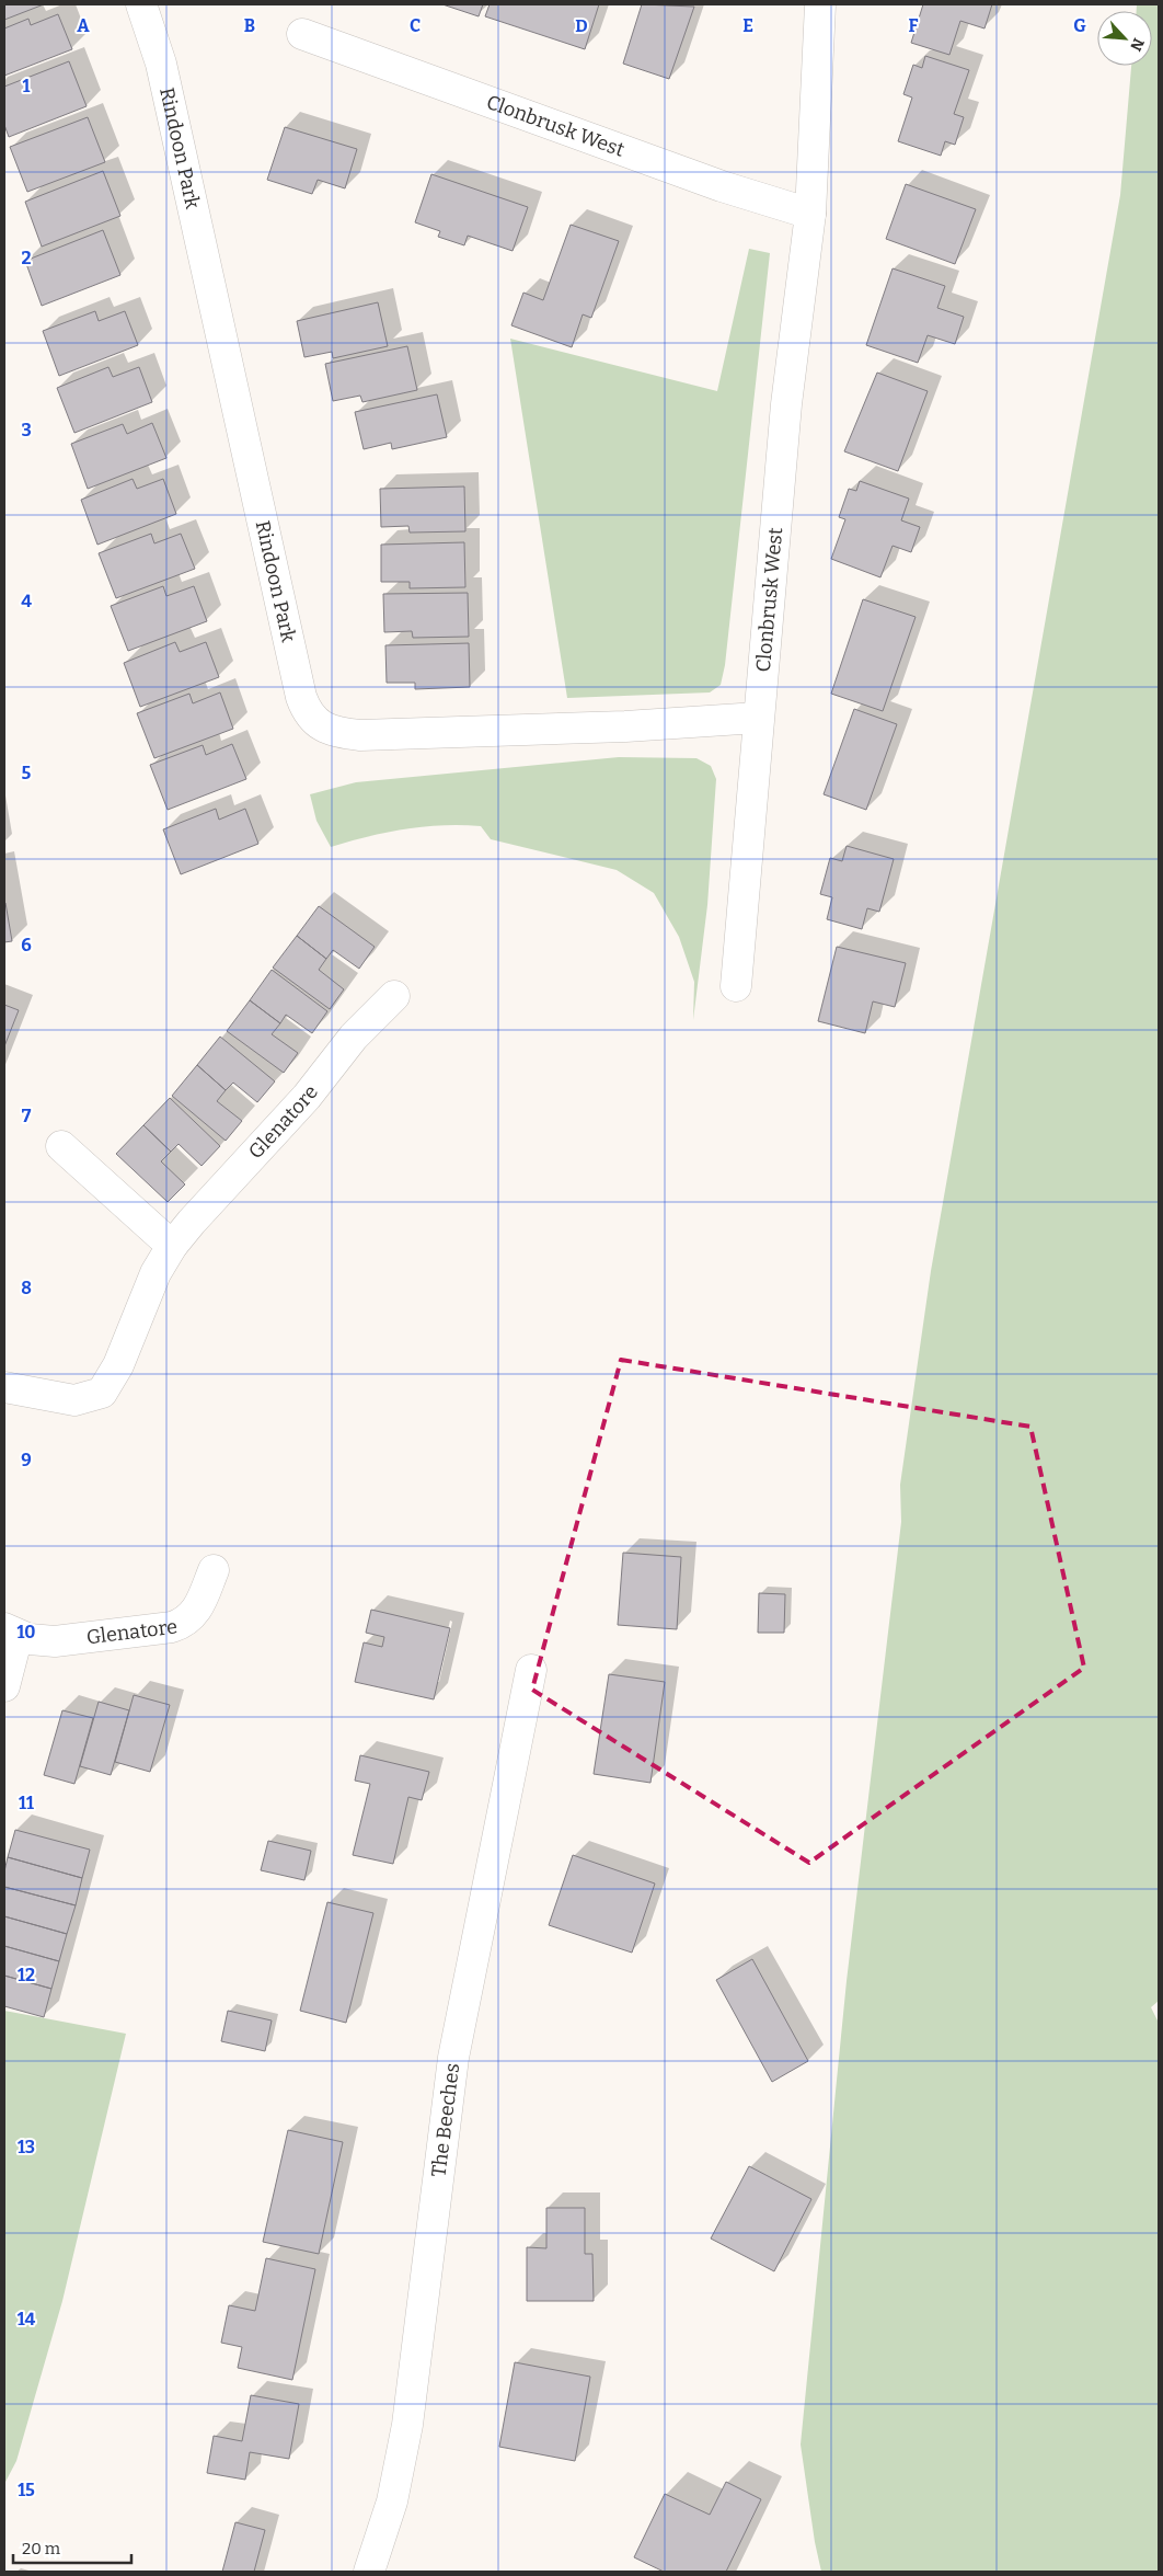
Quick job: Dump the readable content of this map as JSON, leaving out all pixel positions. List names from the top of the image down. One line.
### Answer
{"streets":{"street":["Clonbrusk West","Rindoon Park","Glenatore","The Beeches"]},"crossings":[["Clonbrusk West","Rindoon Park"]],"scale_bar":"20 m","north":"bottom right","grid":{"columns":["A","B","C","D","E","F","G"],"rows":["1","2","3","4","5","6","7","8","9","10","11","12","13","14","15"]}}
